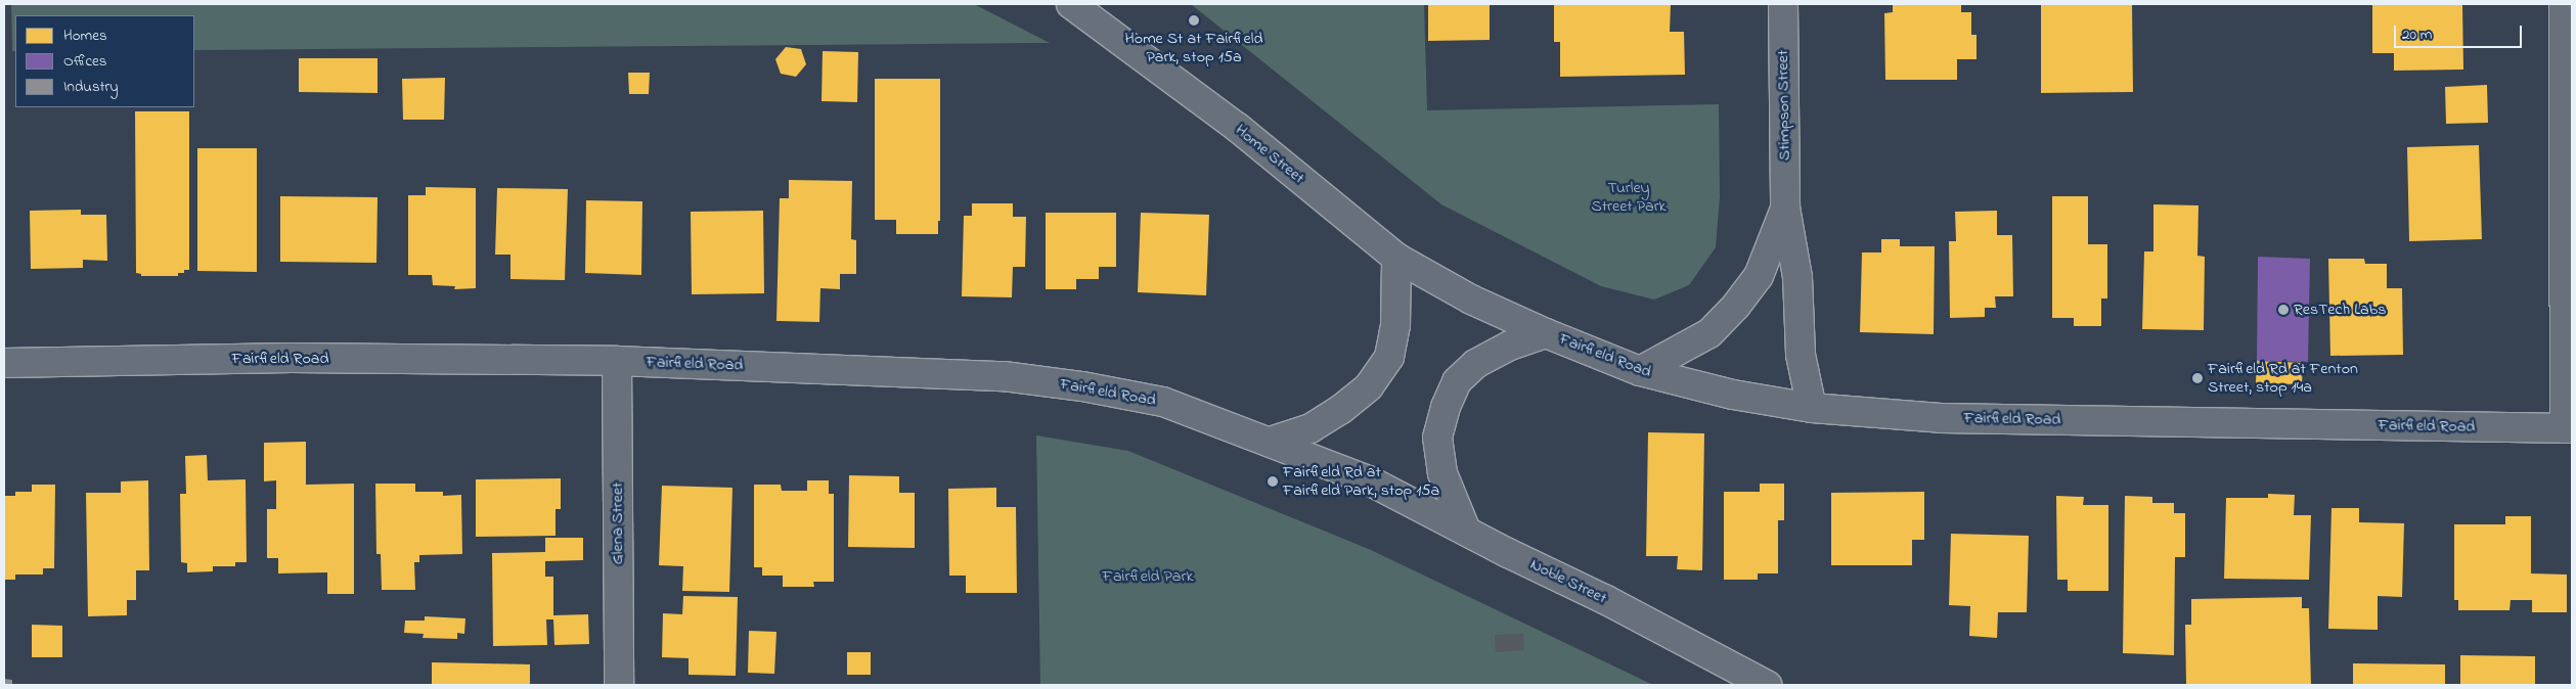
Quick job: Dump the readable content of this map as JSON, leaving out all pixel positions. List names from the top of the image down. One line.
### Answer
{"streets":{"main road":["Stimpson Street","Home Street","Fairfield Road","Glena Street","Noble Street"]},"crossings":[["Stimpson Street","Fairfield Road"],["Home Street","Fairfield Road"],["Fairfield Road","Glena Street"],["Fairfield Road","Noble Street"]],"parks":["Turley Street Park","Fairfield Park"],"places":["Home St at Fairfield Park, stop 15a","ResTech Labs","Fairfield Rd at Fenton Street, stop 14a","Fairfield Rd at Fairfield Park, stop 15a"],"legend":["Homes","Offices","Industry"],"scale_bar":"20 m"}
